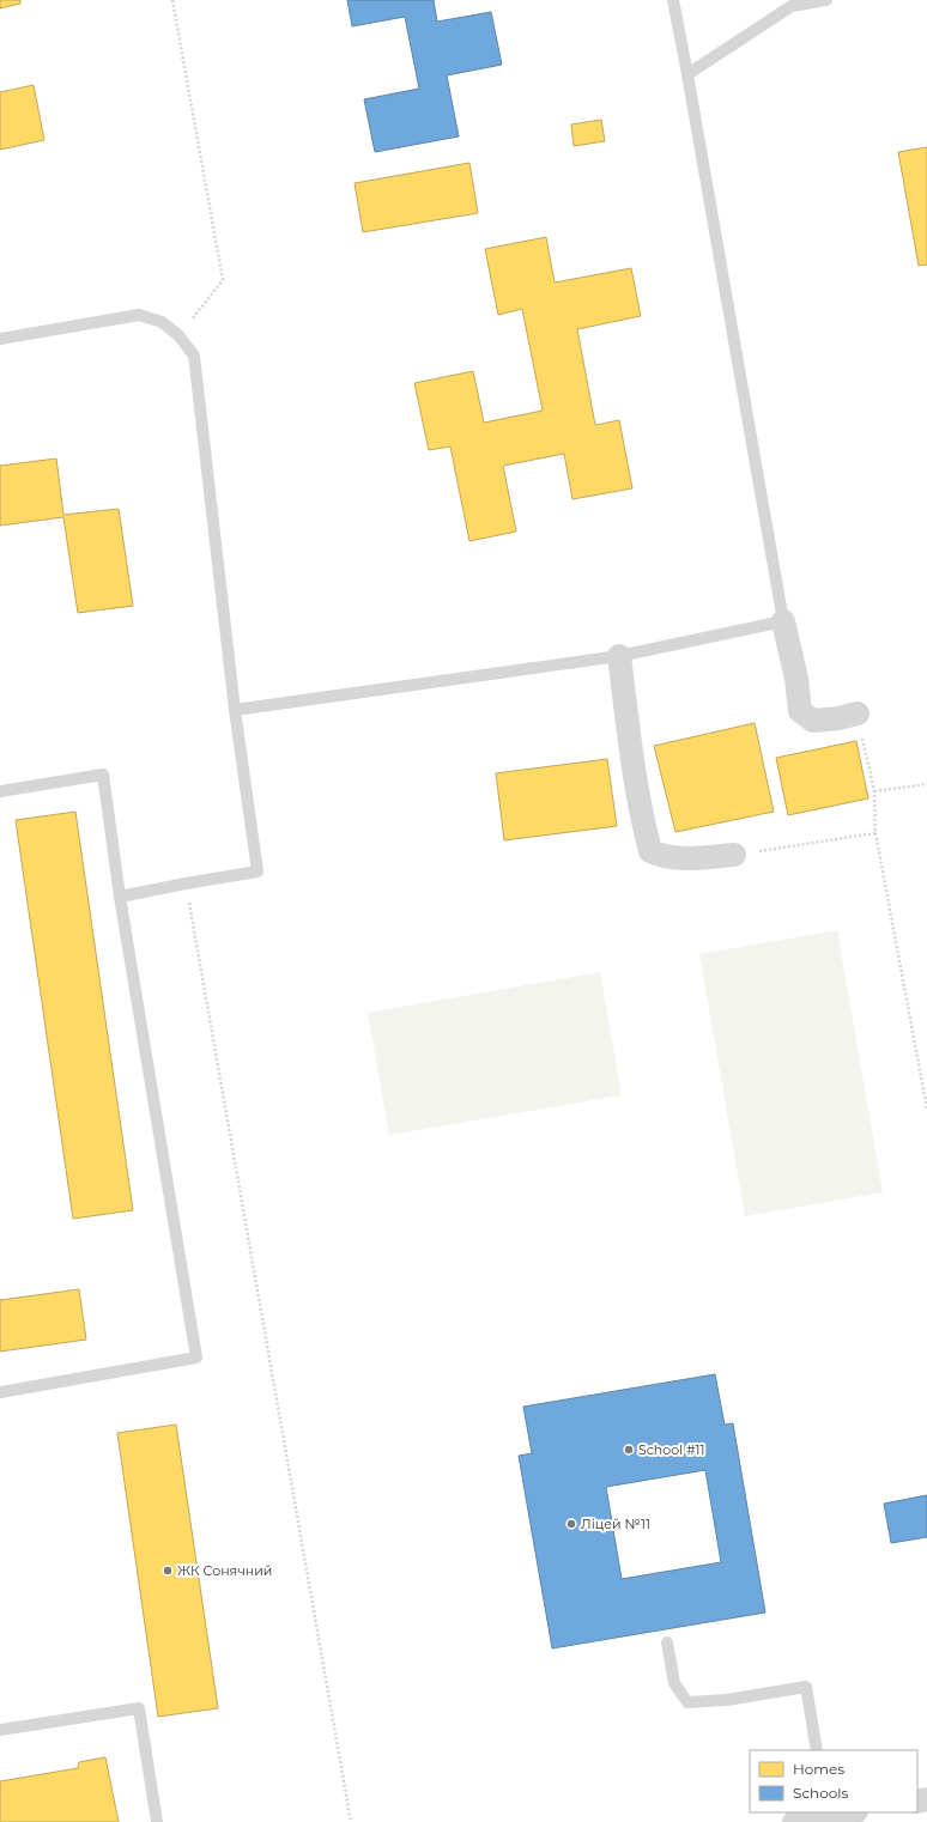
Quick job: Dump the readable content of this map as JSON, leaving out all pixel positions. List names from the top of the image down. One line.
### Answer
{"places":["School #11","Ліцей №11","ЖК Сонячний"],"legend":["Homes","Schools"]}
